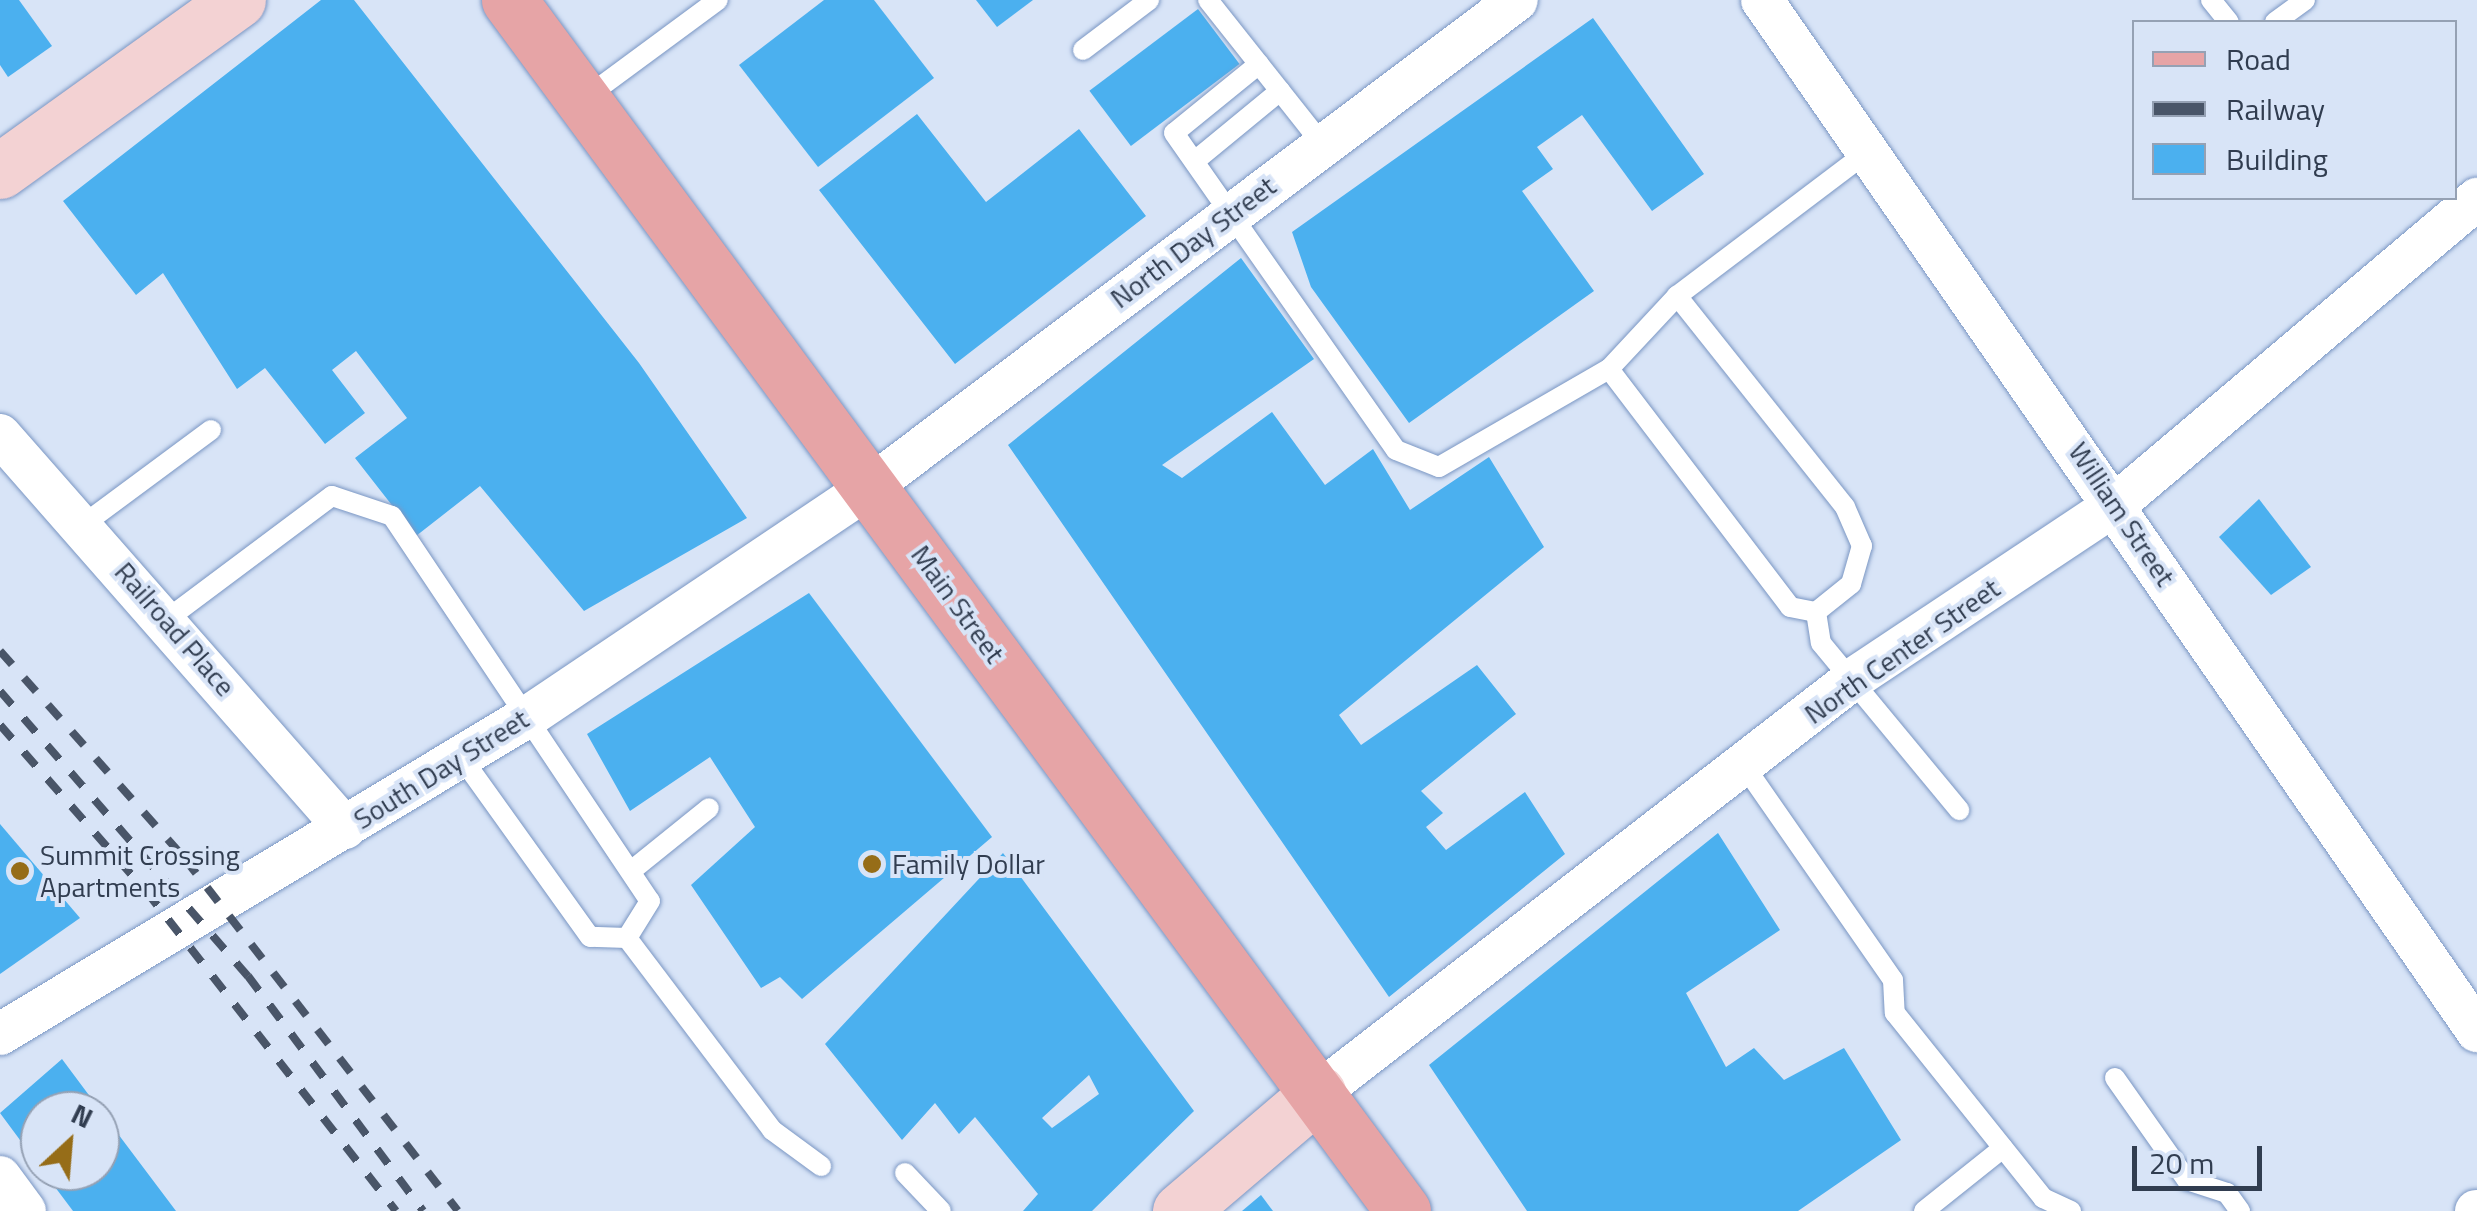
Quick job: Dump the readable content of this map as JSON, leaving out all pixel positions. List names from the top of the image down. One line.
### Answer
{"streets":{"main road":["Main Street"],"street":["North Day Street","William Street","Railroad Place","North Center Street","South Day Street"]},"crossings":[["North Day Street","Main Street"],["North Day Street","South Day Street"],["William Street","North Center Street"],["Main Street","North Center Street"],["Main Street","South Day Street"],["Railroad Place","South Day Street"]],"places":["Family Dollar","Summit Crossing Apartments"],"legend":["Road","Railway","Building"],"scale_bar":"20 m","north":"top right"}
